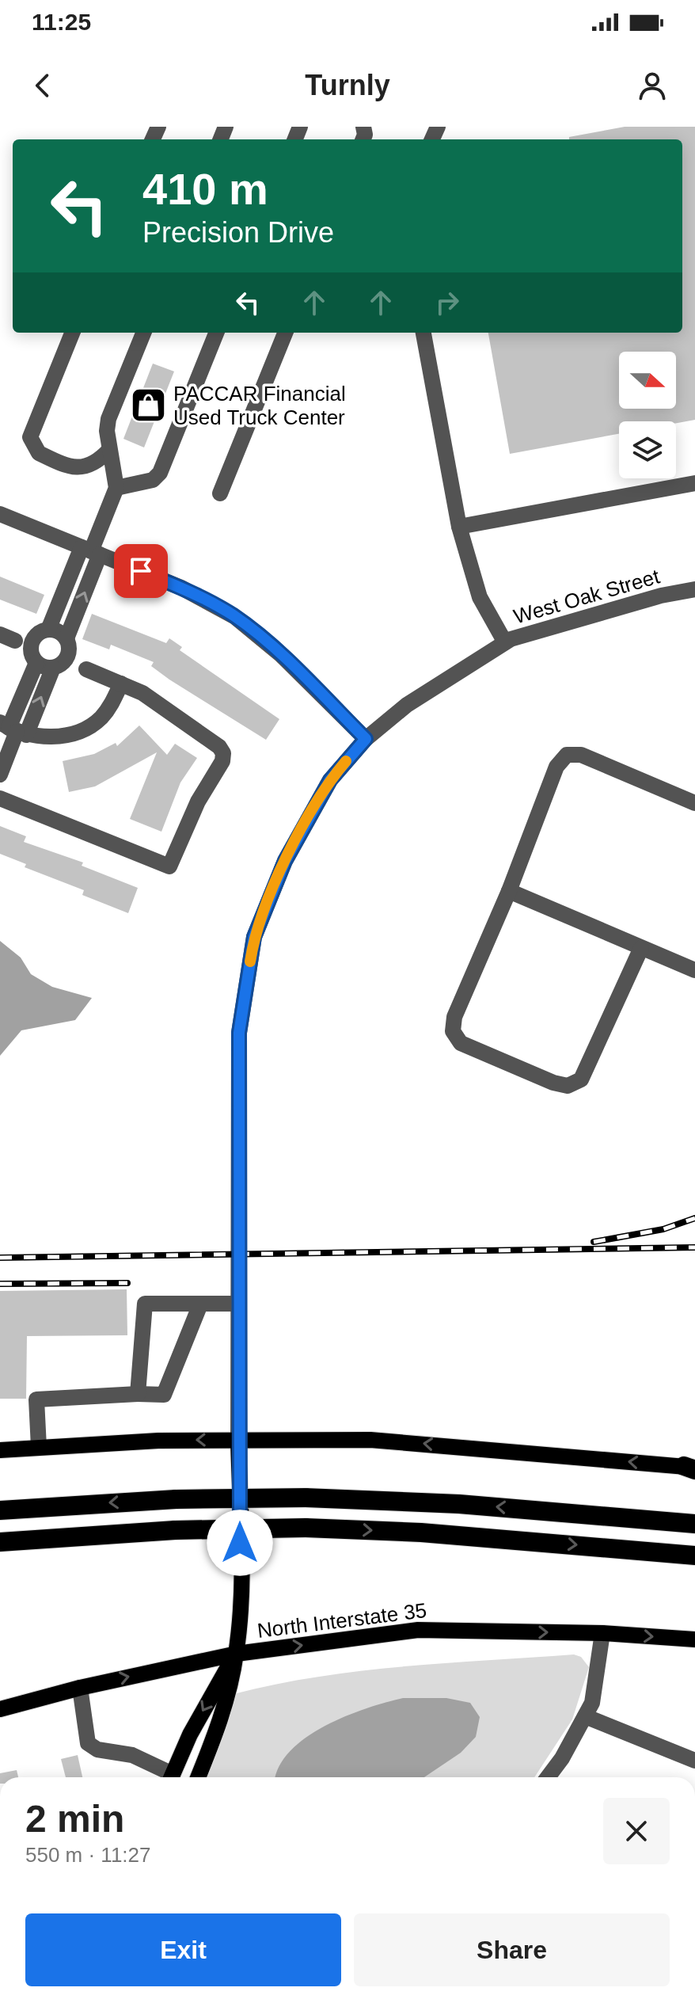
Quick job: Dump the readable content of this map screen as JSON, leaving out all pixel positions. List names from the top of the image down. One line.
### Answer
{"streets":{"main road":["West Oak Street","North Interstate 35"]},"crossings":[["West Oak Street","North Interstate 35"]],"one_way":["North Interstate 35"],"places":{"shop":["PACCAR Financial Used Truck Center"]},"north":"right","page":{"status":"11:25","header":"Turnly","turn":["410 m","Precision Drive"],"heading":["2 min","550 m · 11:27"],"buttons":["Exit","Share"]}}
